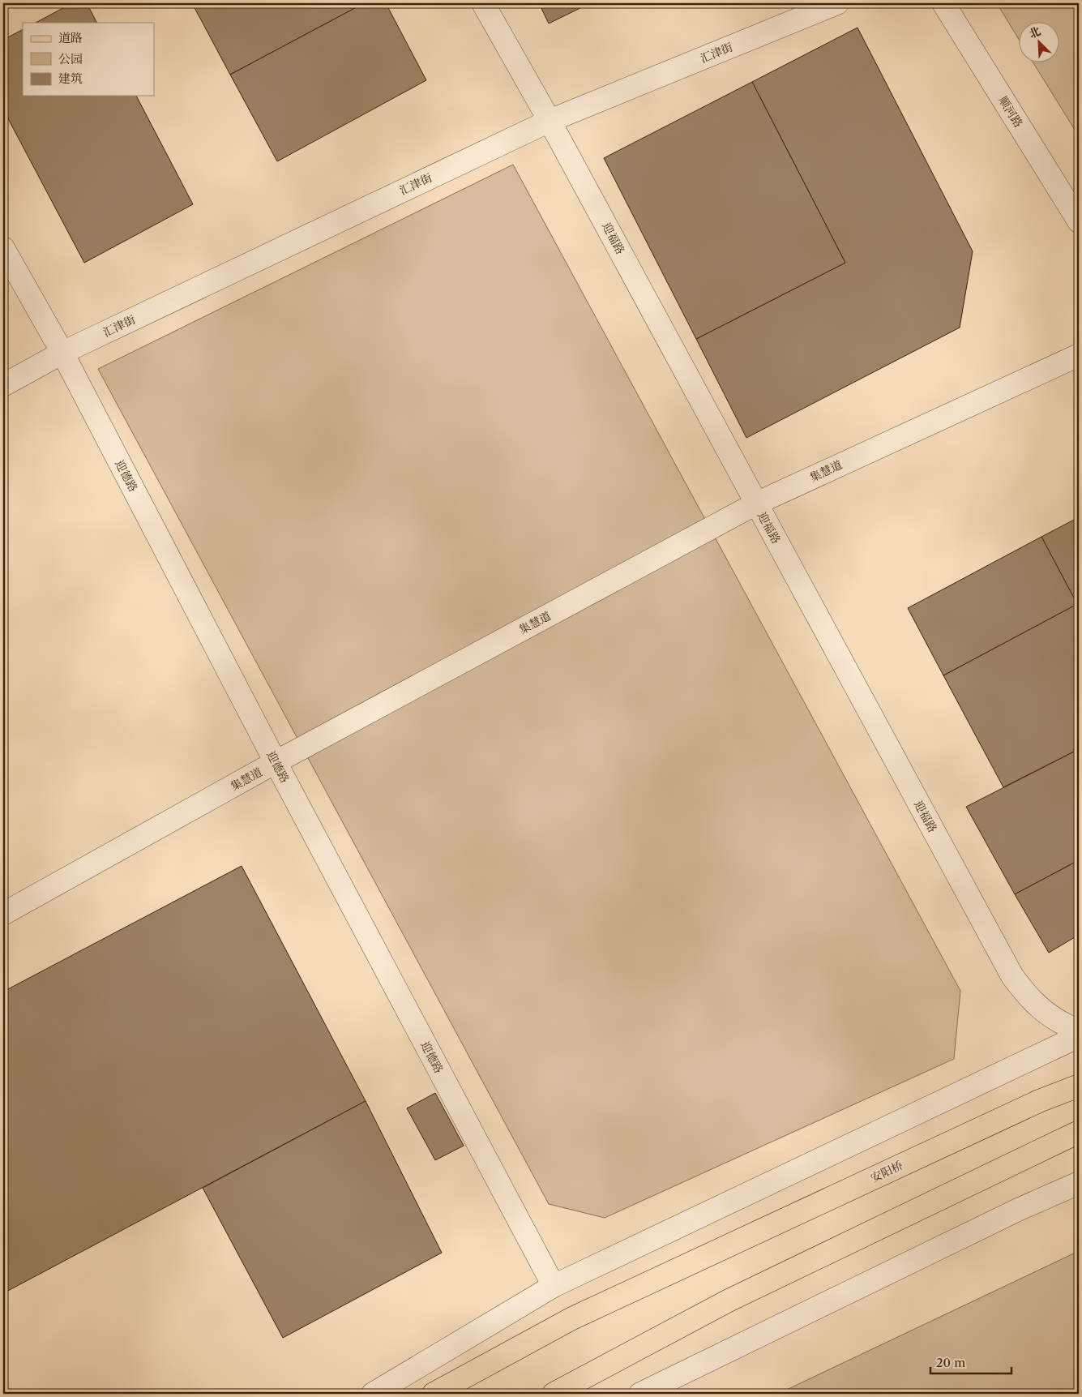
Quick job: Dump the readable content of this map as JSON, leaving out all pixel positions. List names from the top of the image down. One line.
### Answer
{"streets":{"main road":["安阳桥"],"street":["汇津街","顺河路","迎福路","集慧道","迎德路"]},"crossings":[["汇津街","迎福路"],["汇津街","迎德路"],["迎福路","集慧道"],["集慧道","迎德路"]],"legend":["道路","公园","建筑"],"scale_bar":"20 m","north":"top left"}
